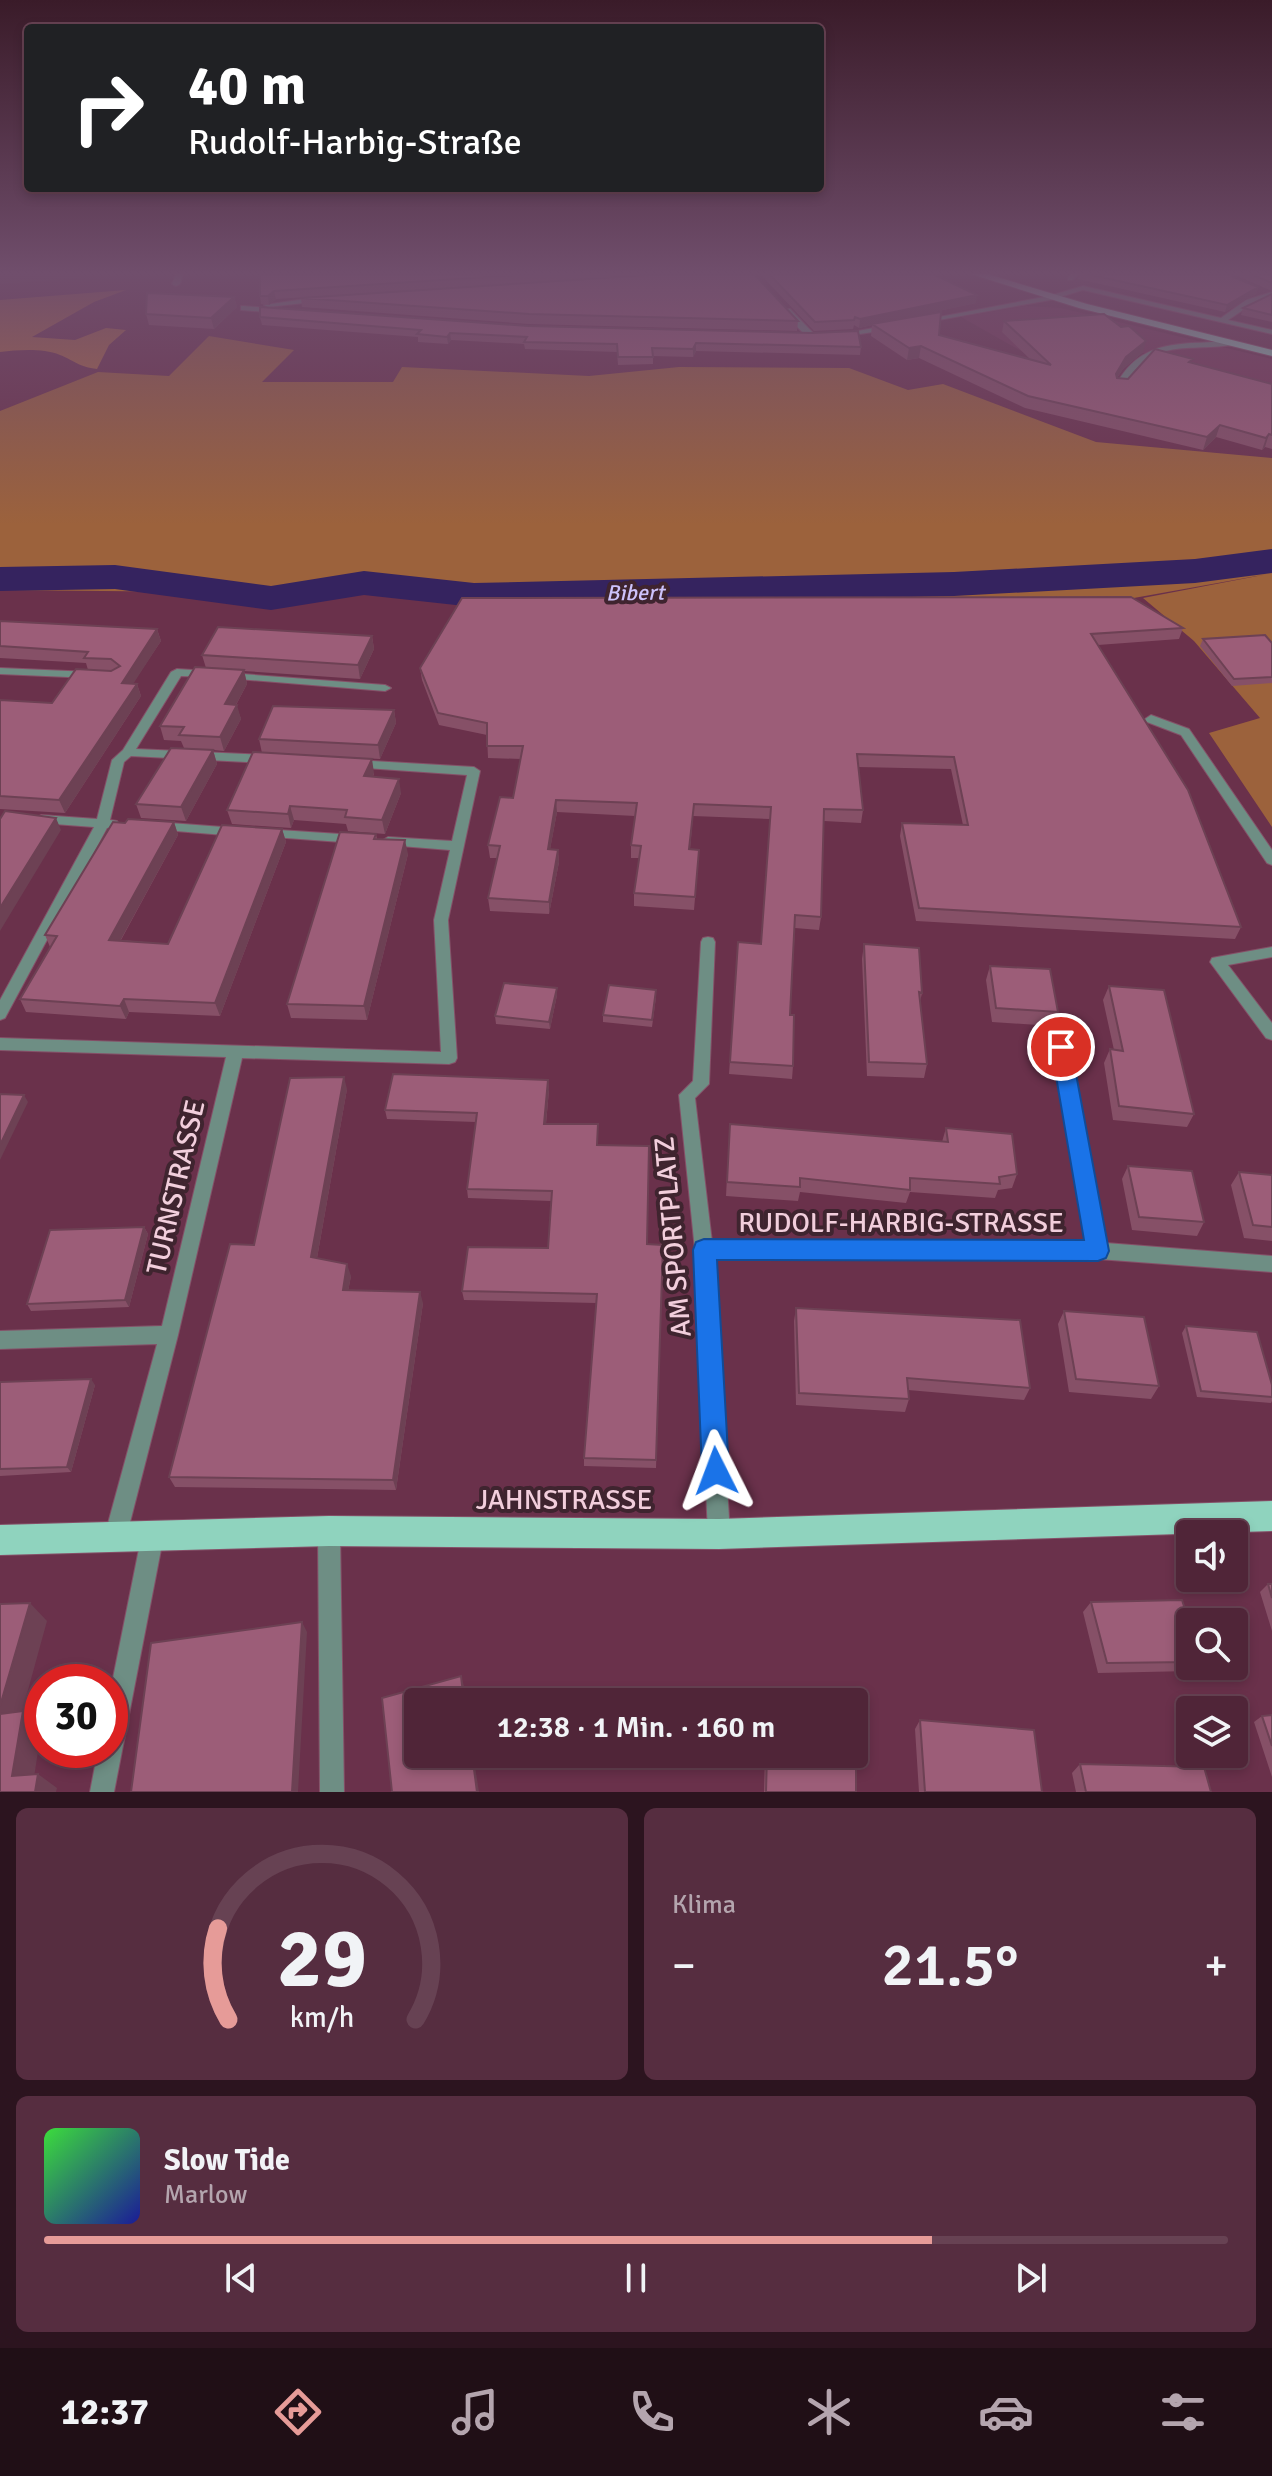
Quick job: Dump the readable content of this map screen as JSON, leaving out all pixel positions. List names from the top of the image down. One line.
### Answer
{"streets":{"main road":["JAHNSTRASSE"],"street":["TURNSTRASSE","RUDOLF-HARBIG-STRASSE","AM SPORTPLATZ"]},"crossings":[["TURNSTRASSE","JAHNSTRASSE"],["RUDOLF-HARBIG-STRASSE","AM SPORTPLATZ"],["AM SPORTPLATZ","JAHNSTRASSE"]],"water":["Bibert"],"page":{"turn":["40 m","Rudolf-Harbig-Straße"],"limit":"30","trip":"12:38 · 1 Min. · 160 m","tile":"Klima","heat":["−","21.5°","+"],"song":["Slow Tide","Marlow"],"tabs":"12:37","gauge":["29","km/h"]}}
